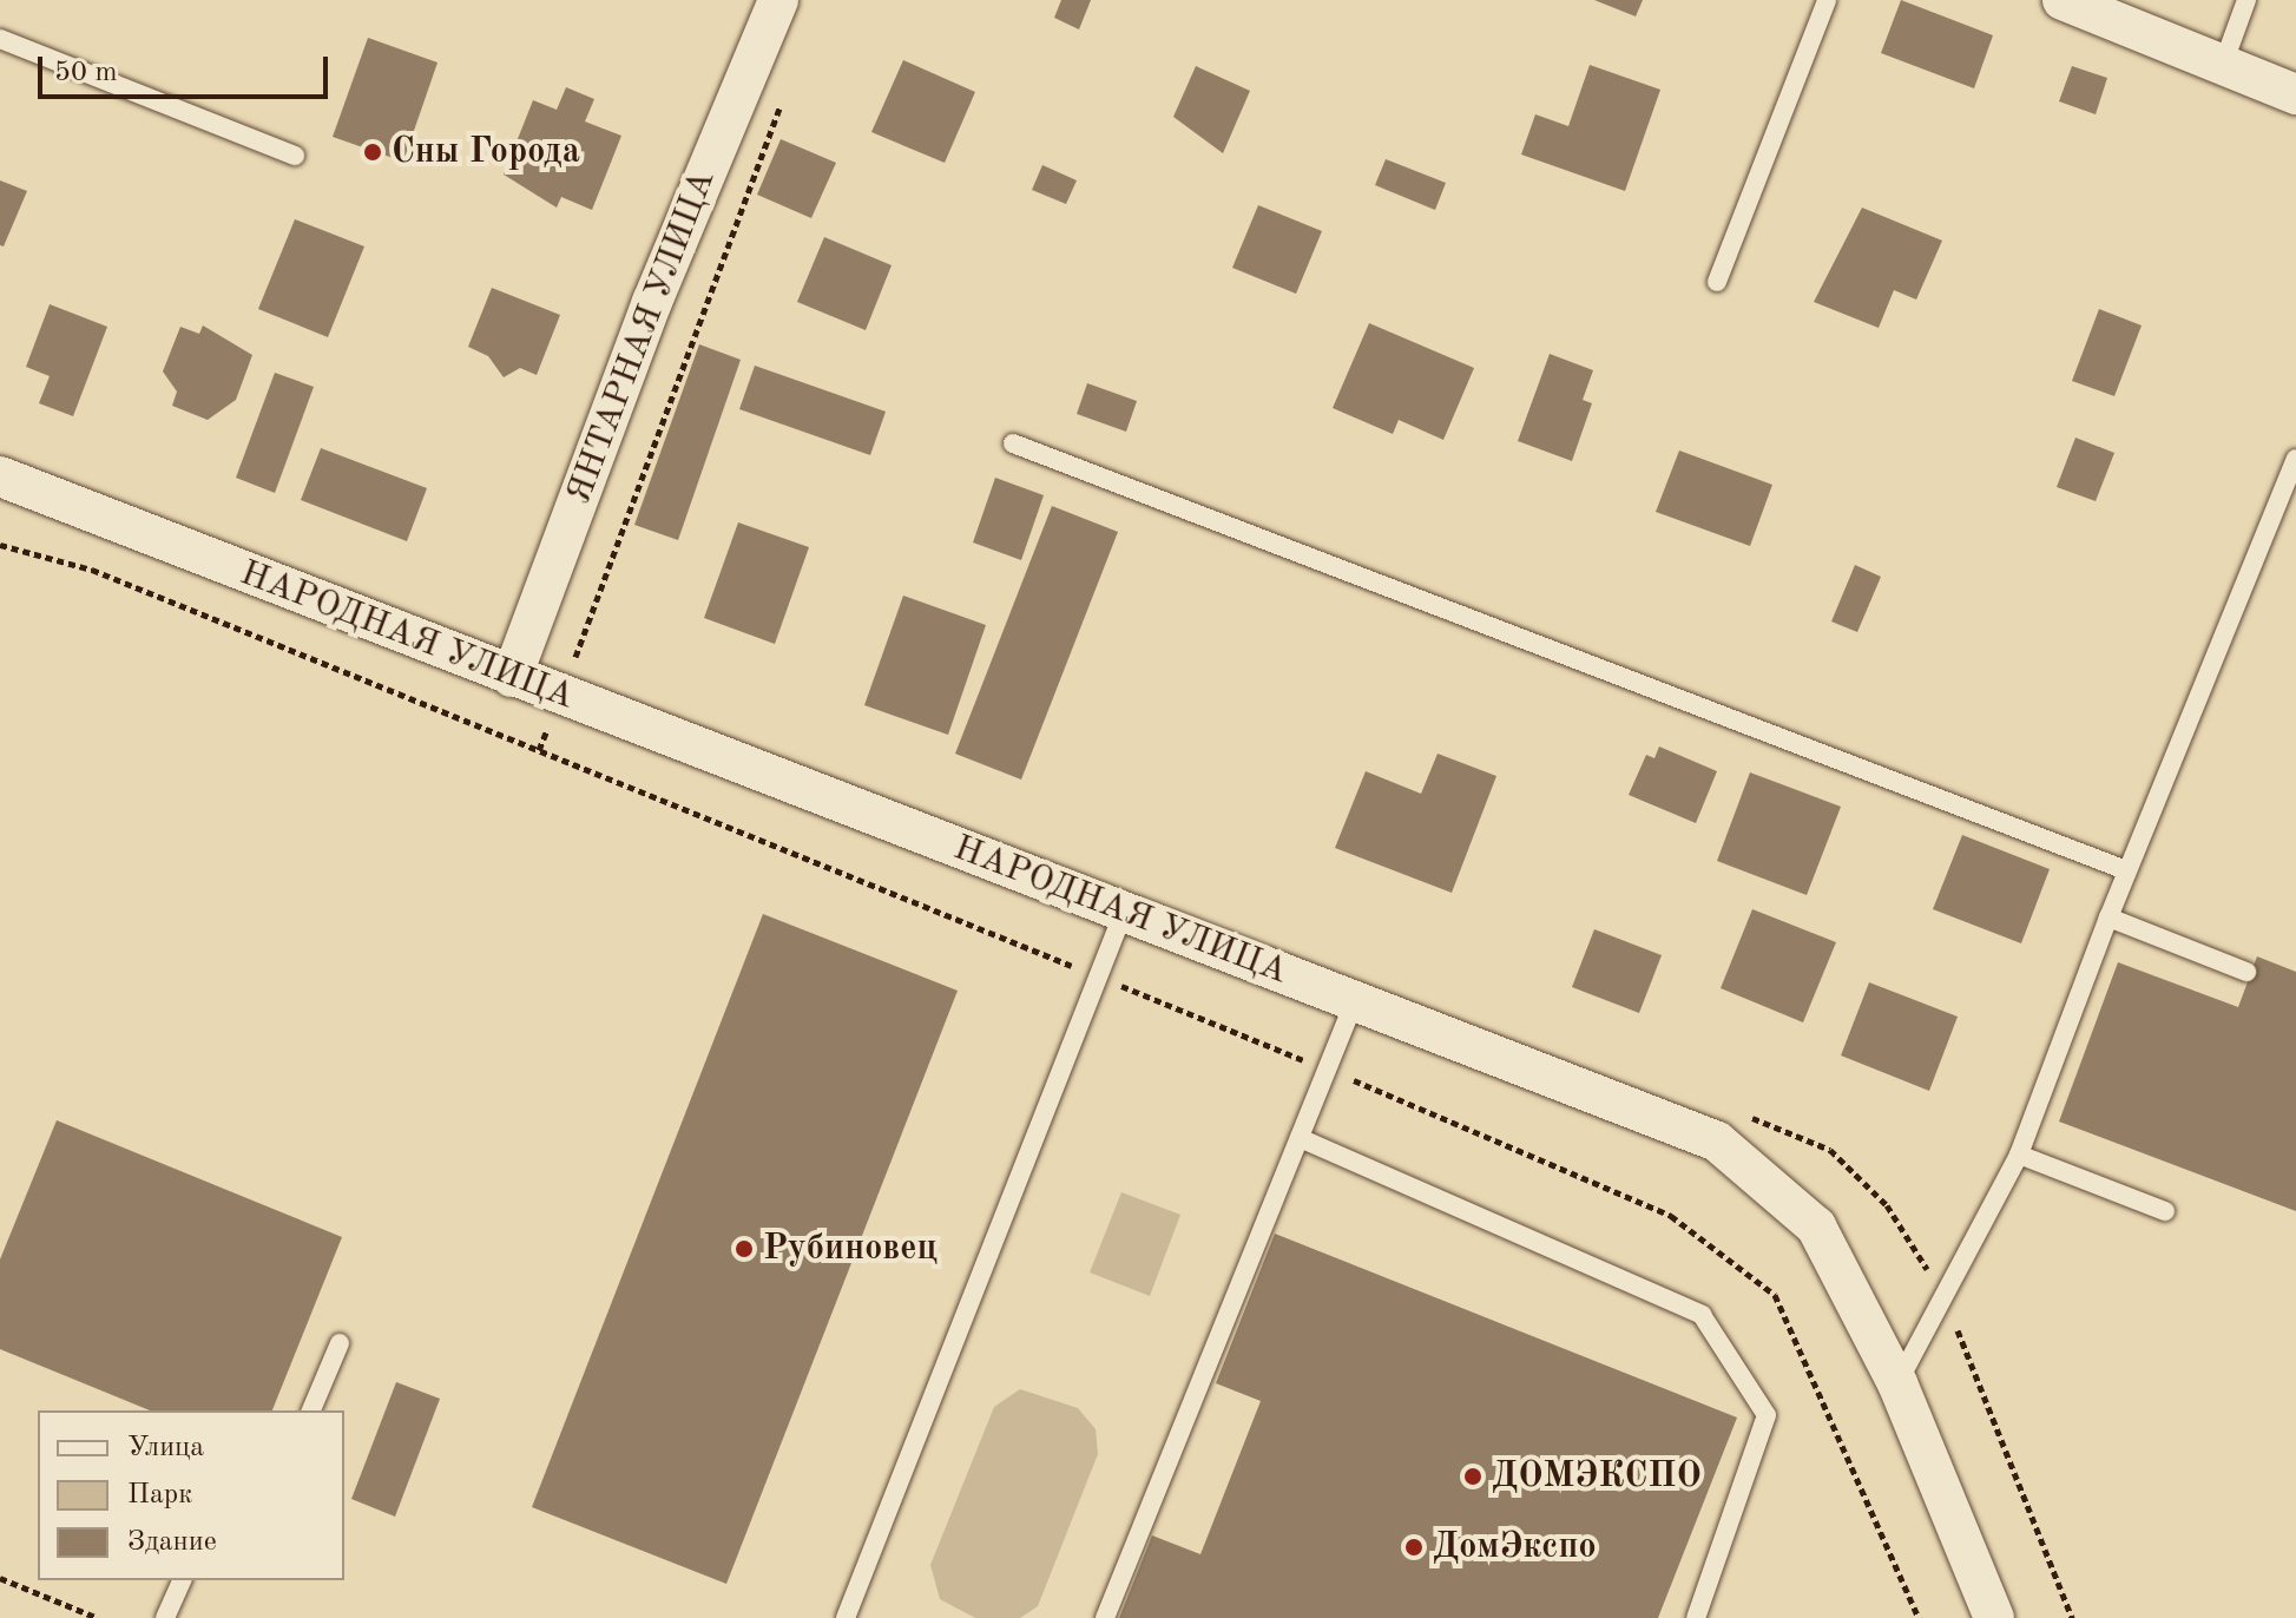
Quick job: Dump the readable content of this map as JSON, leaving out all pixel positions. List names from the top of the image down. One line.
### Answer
{"streets":{"street":["ЯНТАРНАЯ УЛИЦА","НАРОДНАЯ УЛИЦА"]},"crossings":[["ЯНТАРНАЯ УЛИЦА","НАРОДНАЯ УЛИЦА"]],"places":["Сны Города","Рубиновец","ДОМЭКСПО","ДомЭкспо"],"legend":["Улица","Парк","Здание"],"scale_bar":"50 m"}
